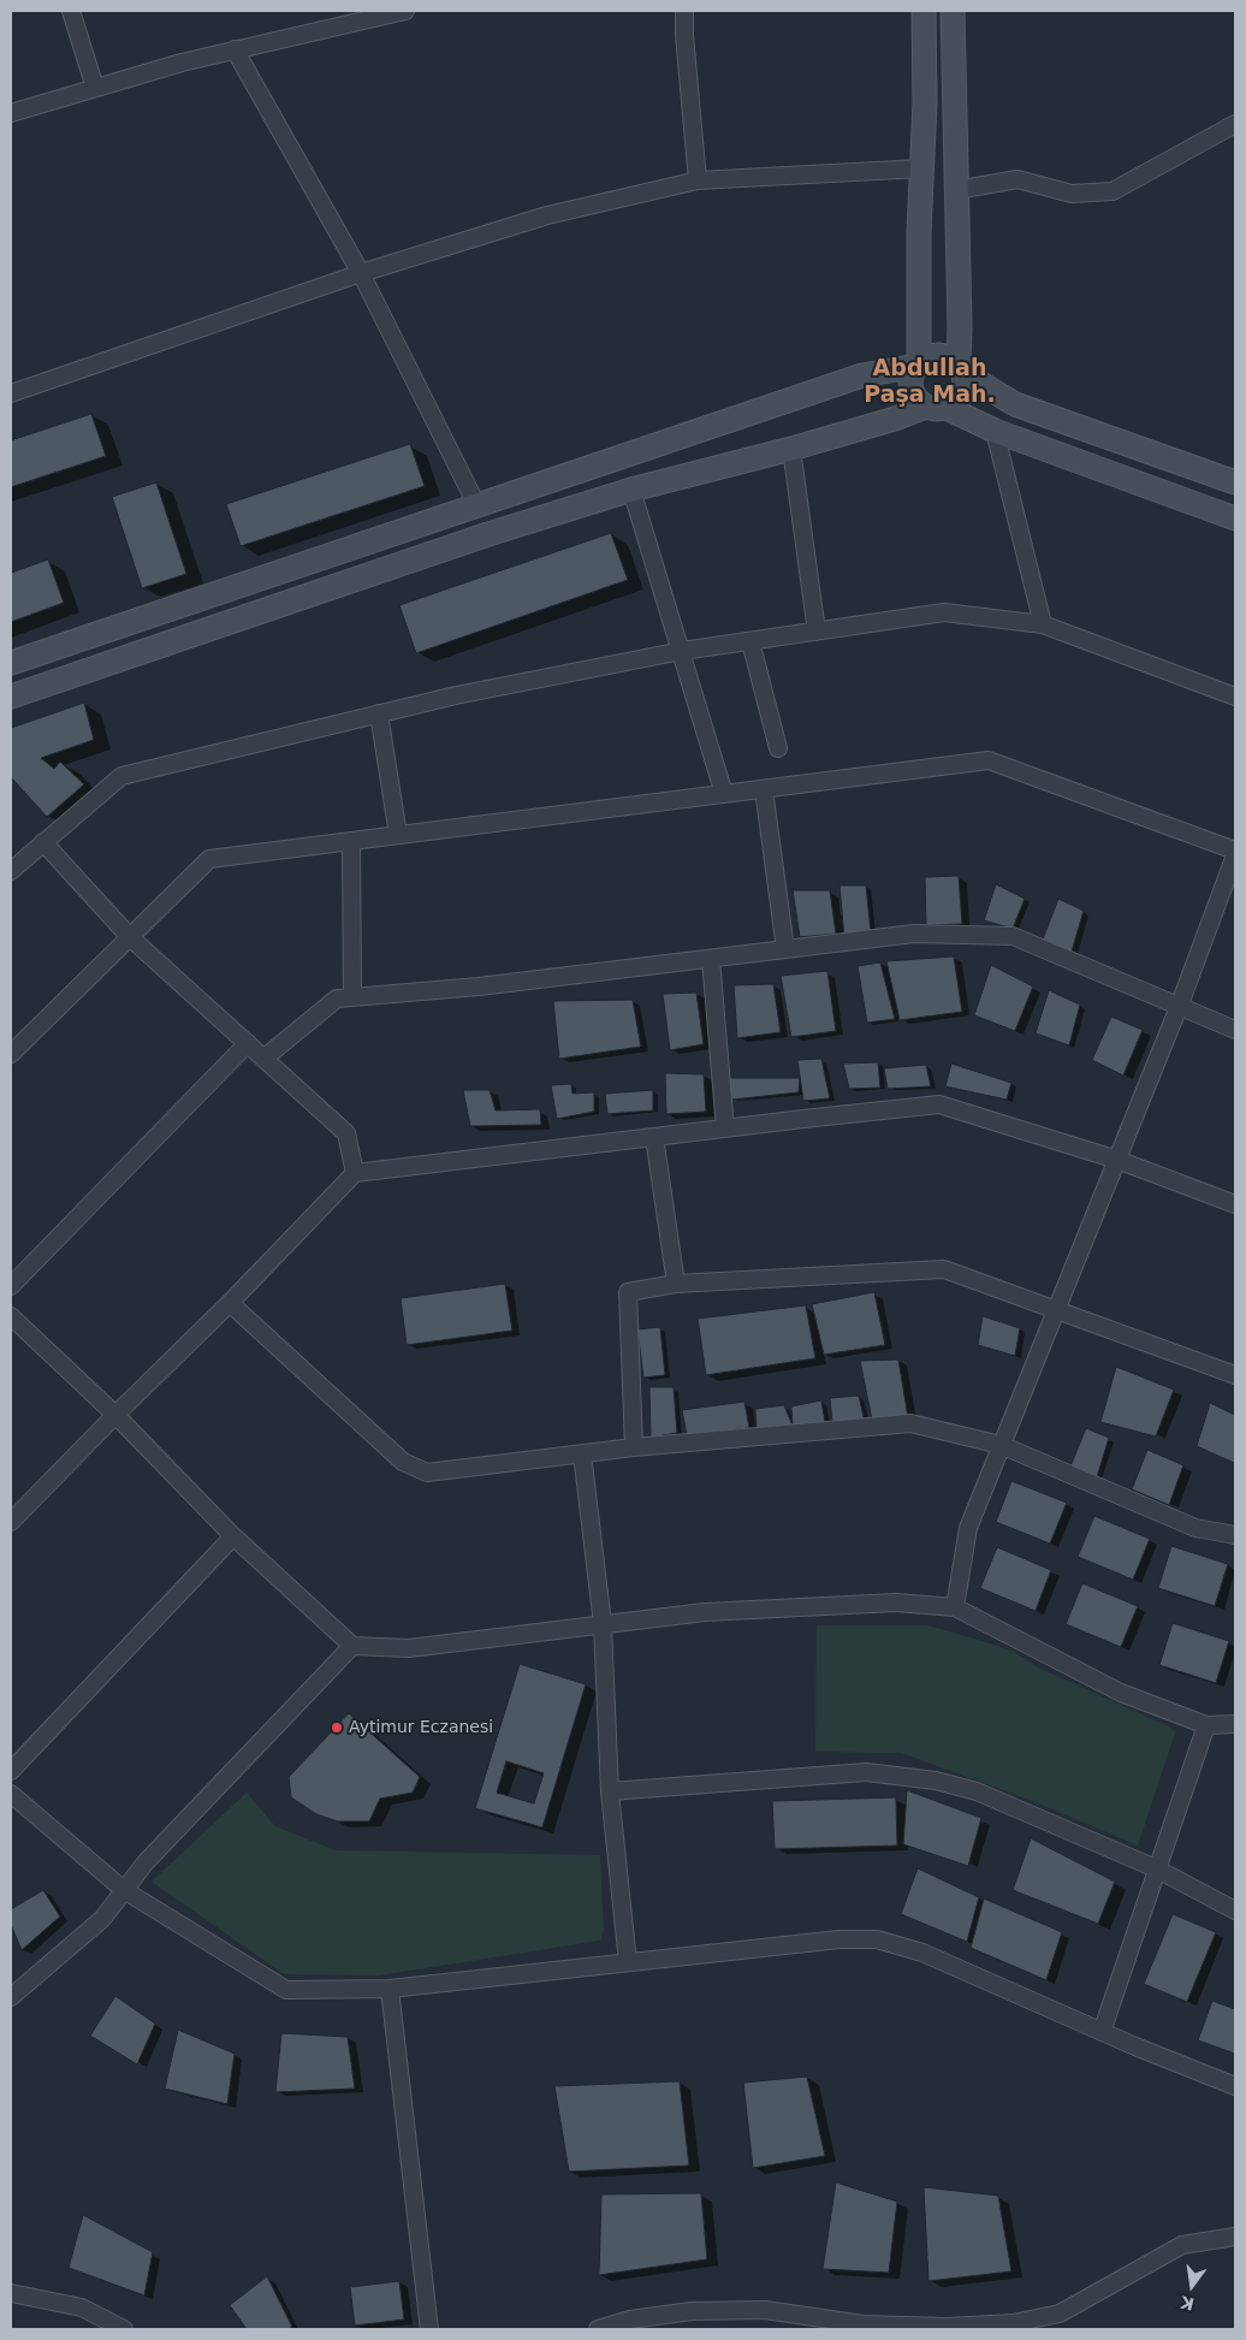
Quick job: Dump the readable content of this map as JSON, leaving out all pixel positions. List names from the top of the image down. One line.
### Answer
{"districts":["Abdullah Paşa Mah."],"places":["Aytimur Eczanesi"],"north":"bottom"}
